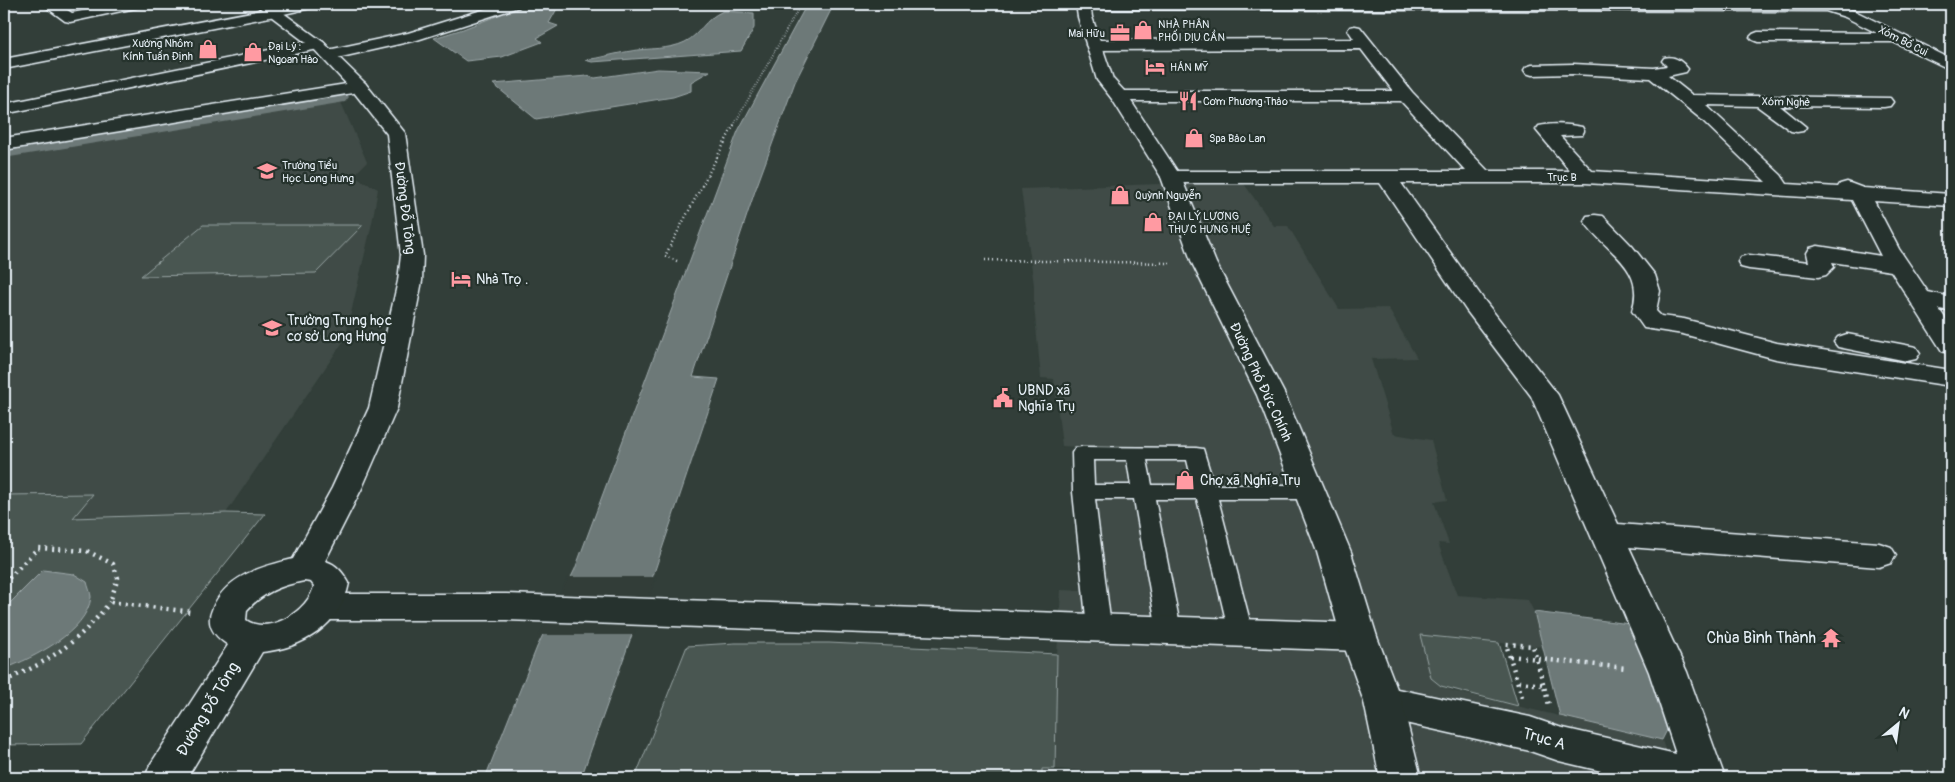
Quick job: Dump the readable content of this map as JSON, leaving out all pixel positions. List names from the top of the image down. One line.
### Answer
{"streets":{"street":["Xóm Bồ Cui","Xóm Nghè","Trục B","Đường Đỗ Tông","Đường Phó Đức Chính","Trục A"]},"crossings":[["Xóm Bồ Cui","Đường Phó Đức Chính"],["Trục B","Đường Phó Đức Chính"],["Đường Phó Đức Chính","Trục A"]],"places":{"shop":["NHÀ PHÂN PHỐI DỊU CẦN","Xưởng Nhôm Kính Tuấn Định","Đại Lý : Ngoan Hào","Spa Bảo Lan","Quỳnh Nguyễn","ĐẠI LÝ LƯƠNG THỰC HƯNG HUỆ","Chợ xã Nghĩa Trụ"],"office":["Mai Hữu"],"hotel":["HÁN MỸ","Nhà Trọ ."],"restaurant":["Cơm Phương Thảo"],"school or university":["Trường Tiểu Học Long Hưng","Trường Trung học cơ sở Long Hưng"],"public building":["UBND xã Nghĩa Trụ"],"temple":["Chùa Bình Thành"]},"north":"top right"}
